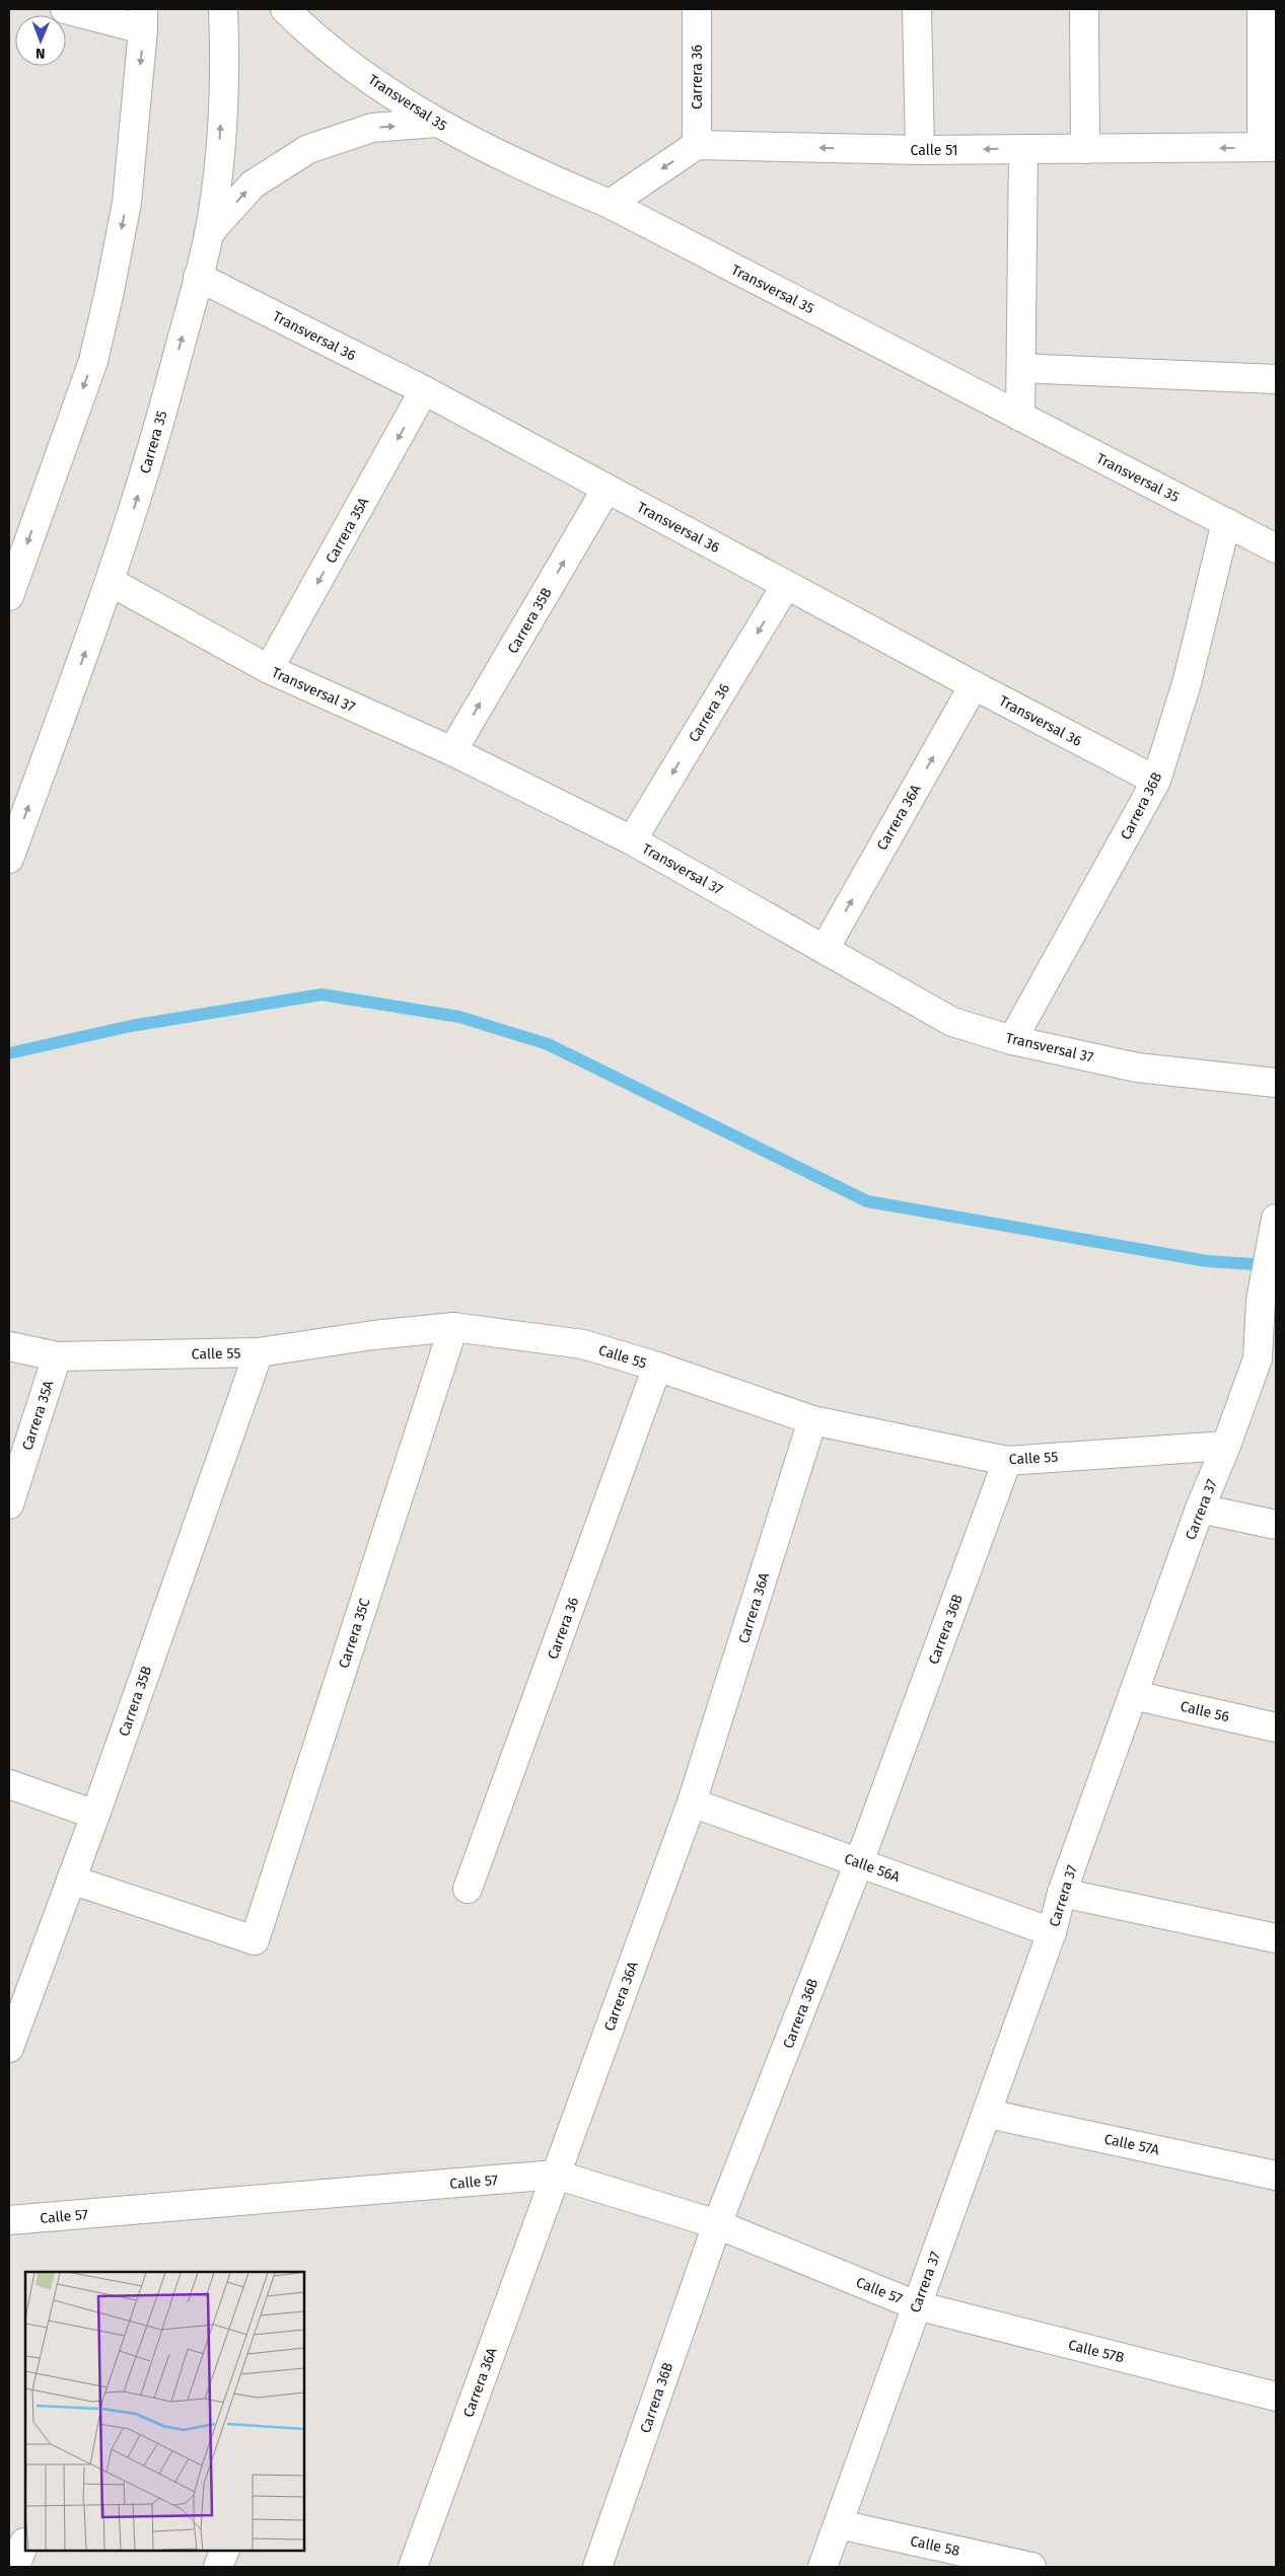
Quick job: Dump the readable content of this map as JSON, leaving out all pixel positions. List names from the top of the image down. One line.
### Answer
{"streets":{"street":["Carrera 36","Transversal 35","Calle 51","Transversal 36","Carrera 35","Carrera 35A","Carrera 35B","Transversal 37","Carrera 36B","Carrera 36A","Calle 55","Carrera 37","Carrera 35C","Calle 56","Calle 56A","Calle 57A","Calle 57","Calle 57B","Calle 58"]},"crossings":[["Carrera 36","Calle 51"],["Carrera 36","Transversal 36"],["Carrera 36","Transversal 37"],["Carrera 36","Calle 55"],["Transversal 35","Carrera 36B"],["Transversal 36","Carrera 35"],["Transversal 36","Carrera 35A"],["Transversal 36","Carrera 35B"],["Transversal 36","Carrera 36B"],["Transversal 36","Carrera 36A"],["Carrera 35","Transversal 37"],["Carrera 35A","Transversal 37"],["Carrera 35A","Calle 55"],["Carrera 35B","Transversal 37"],["Carrera 35B","Calle 55"],["Carrera 35B","Carrera 35C"],["Transversal 37","Carrera 36B"],["Transversal 37","Carrera 36A"],["Carrera 36B","Calle 55"],["Carrera 36B","Calle 56A"],["Carrera 36B","Calle 57"],["Carrera 36A","Calle 55"],["Carrera 36A","Calle 56A"],["Carrera 36A","Calle 57"],["Calle 55","Carrera 37"],["Calle 55","Carrera 35C"],["Carrera 37","Calle 56"],["Carrera 37","Calle 56A"],["Carrera 37","Calle 57A"],["Carrera 37","Calle 57"],["Carrera 37","Calle 57B"],["Carrera 37","Calle 58"],["Calle 57","Calle 57B"]],"one_way":["Carrera 35A"],"north":"bottom"}
